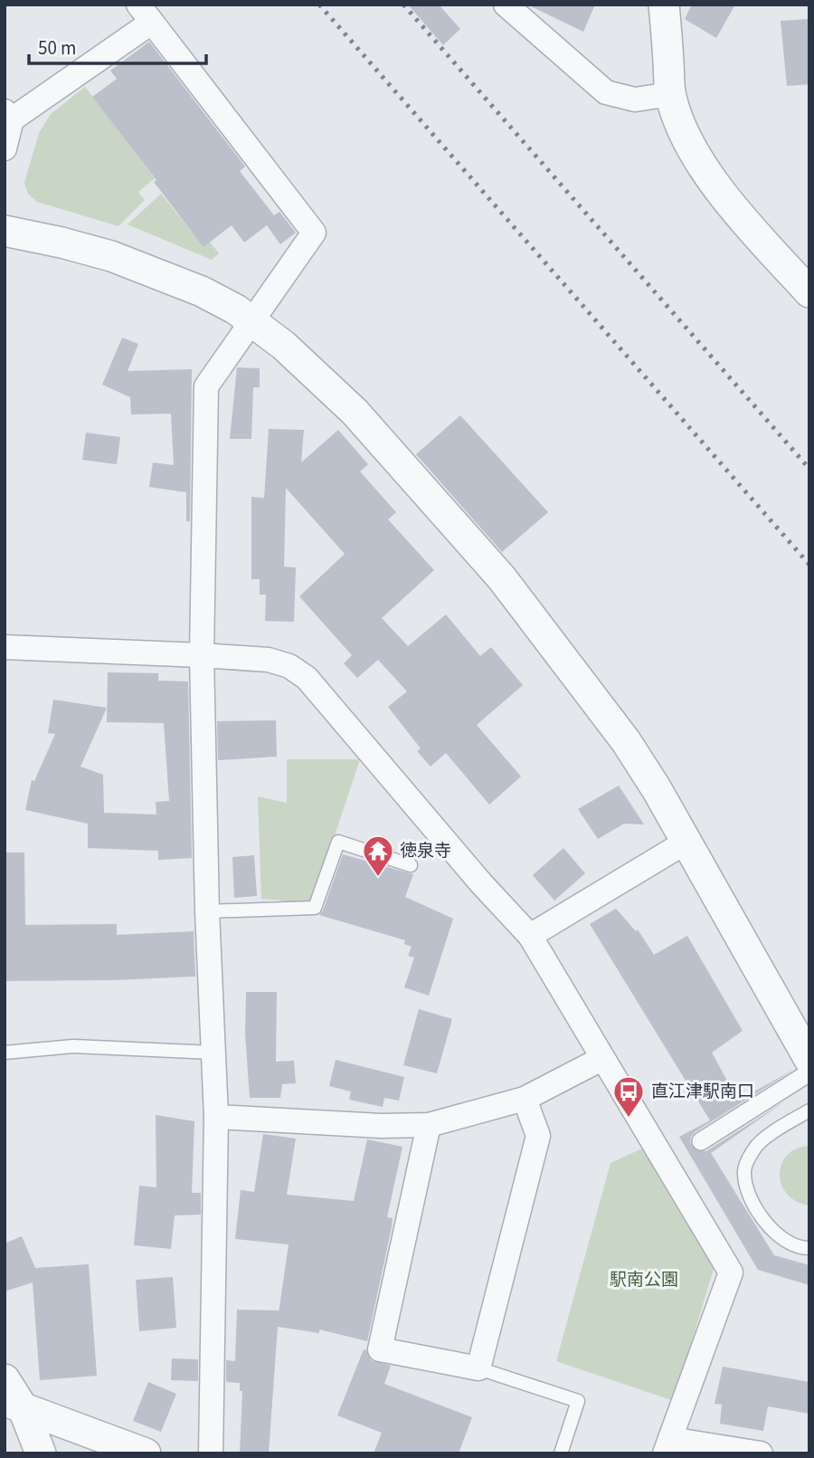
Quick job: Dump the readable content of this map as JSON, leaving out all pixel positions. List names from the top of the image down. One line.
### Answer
{"parks":["駅南公園"],"places":{"temple":["徳泉寺"],"bus stop":["直江津駅南口"]},"scale_bar":"50 m"}
